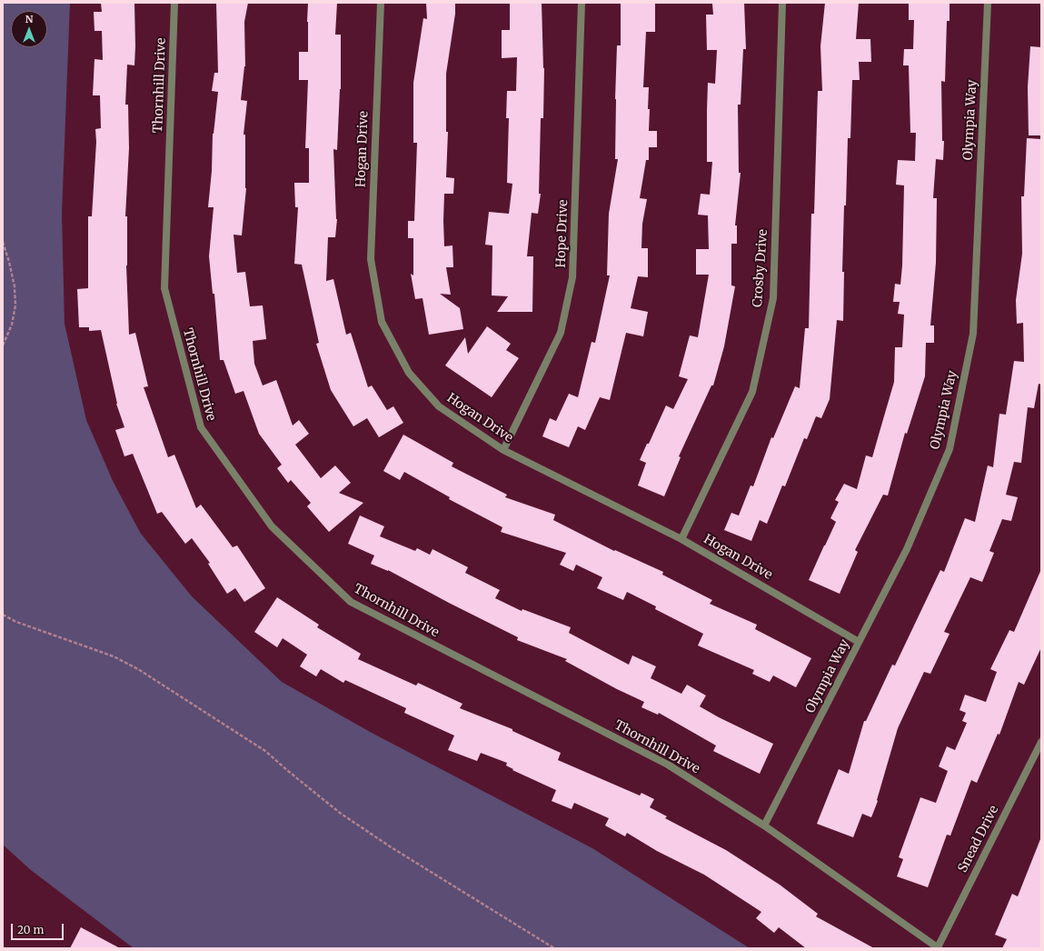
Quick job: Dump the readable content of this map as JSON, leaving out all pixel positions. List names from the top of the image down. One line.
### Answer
{"streets":{"street":["Thornhill Drive","Olympia Way","Hogan Drive","Hope Drive","Crosby Drive","Snead Drive"]},"crossings":[["Thornhill Drive","Olympia Way"],["Thornhill Drive","Snead Drive"],["Olympia Way","Hogan Drive"],["Hogan Drive","Hope Drive"],["Hogan Drive","Crosby Drive"]],"scale_bar":"20 m","north":"top"}
